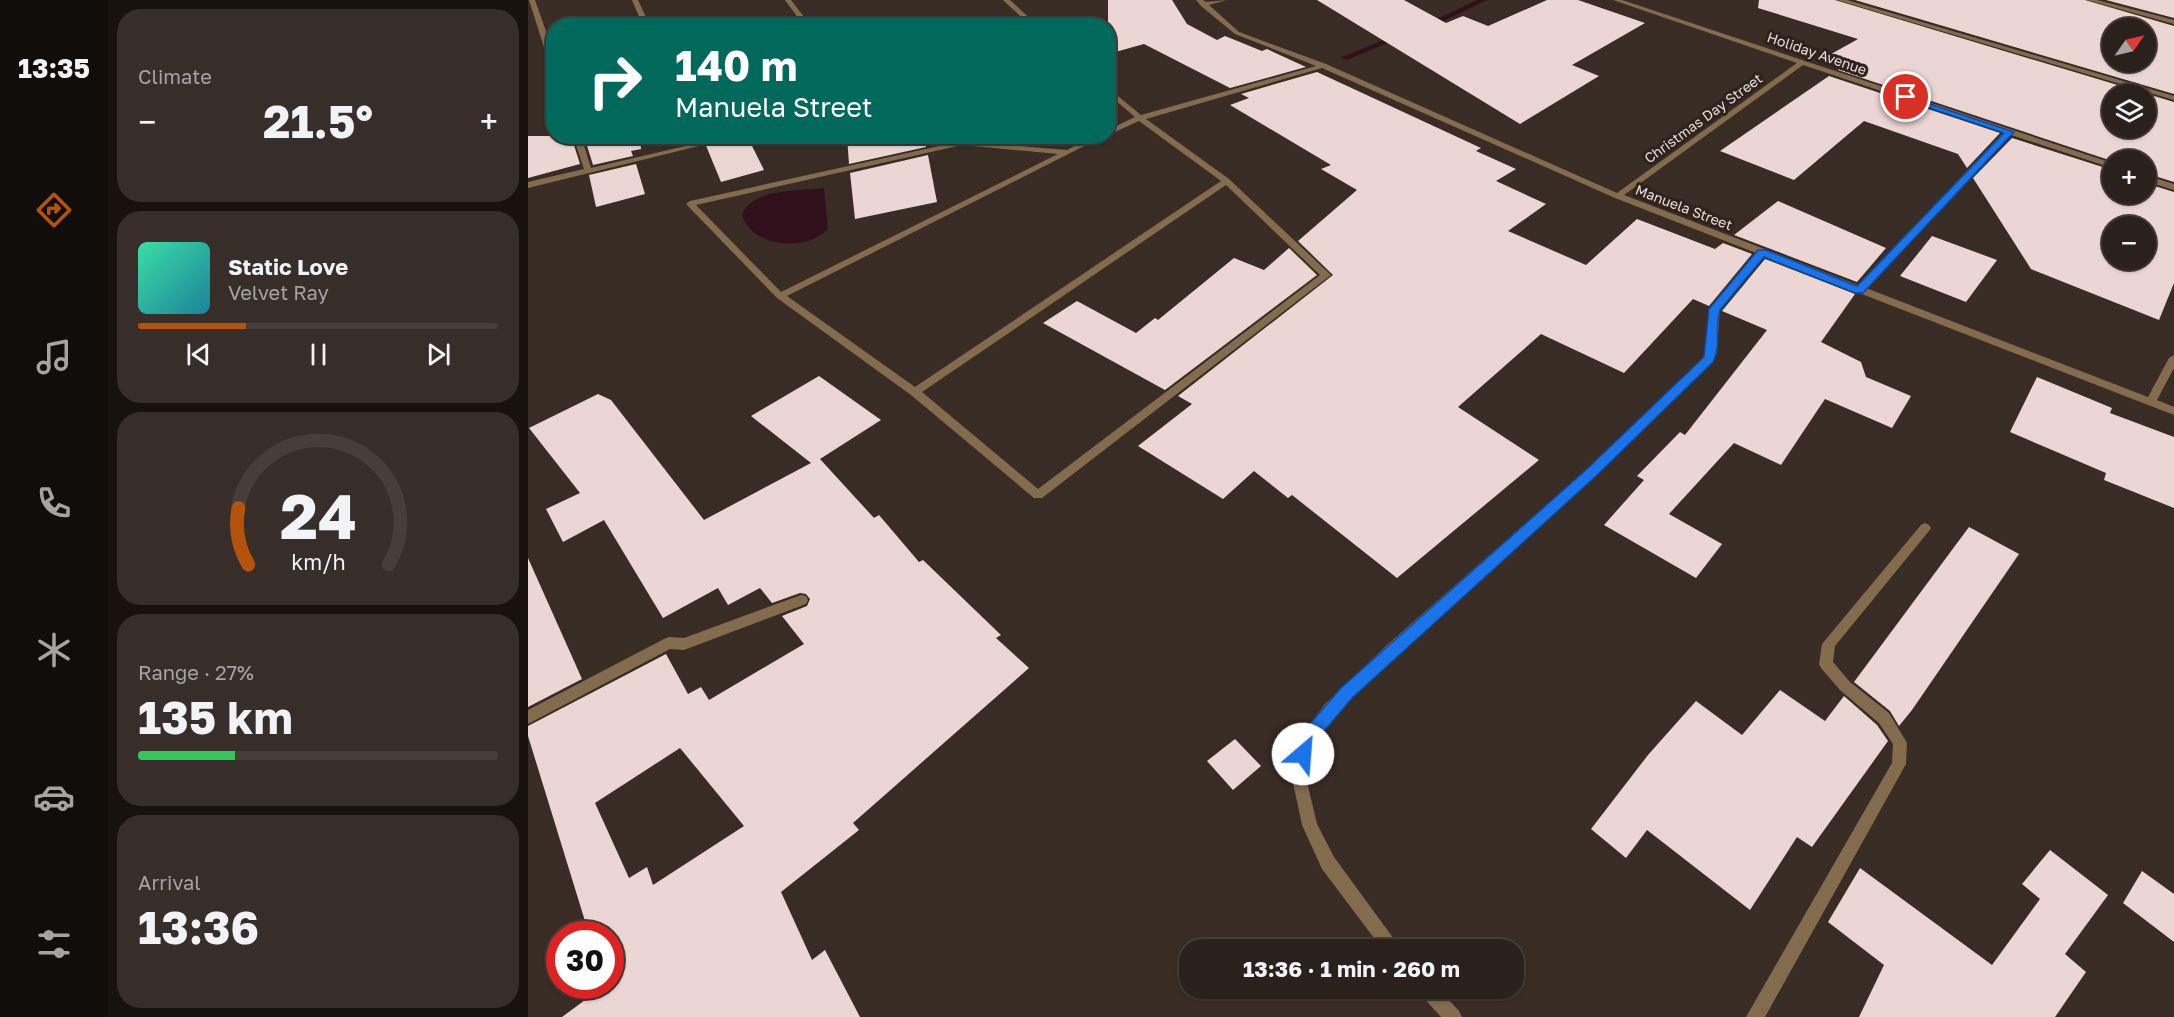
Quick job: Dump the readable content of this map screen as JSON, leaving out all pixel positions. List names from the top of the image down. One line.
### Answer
{"streets":{"street":["Holiday Avenue","Christmas Day Street","Manuela Street"]},"crossings":[["Holiday Avenue","Christmas Day Street"],["Christmas Day Street","Manuela Street"]],"north":"top right","page":{"tabs":"13:35","tile":["Climate",["Range · 27%","135 km"],["Arrival","13:36"]],"map_buttons":["+","−"],"turn":["140 m","Manuela Street"],"heat":["−","21.5°","+"],"song":["Static Love","Velvet Ray"],"limit":"30","trip":"13:36 · 1 min · 260 m","gauge":["24","km/h"]}}
